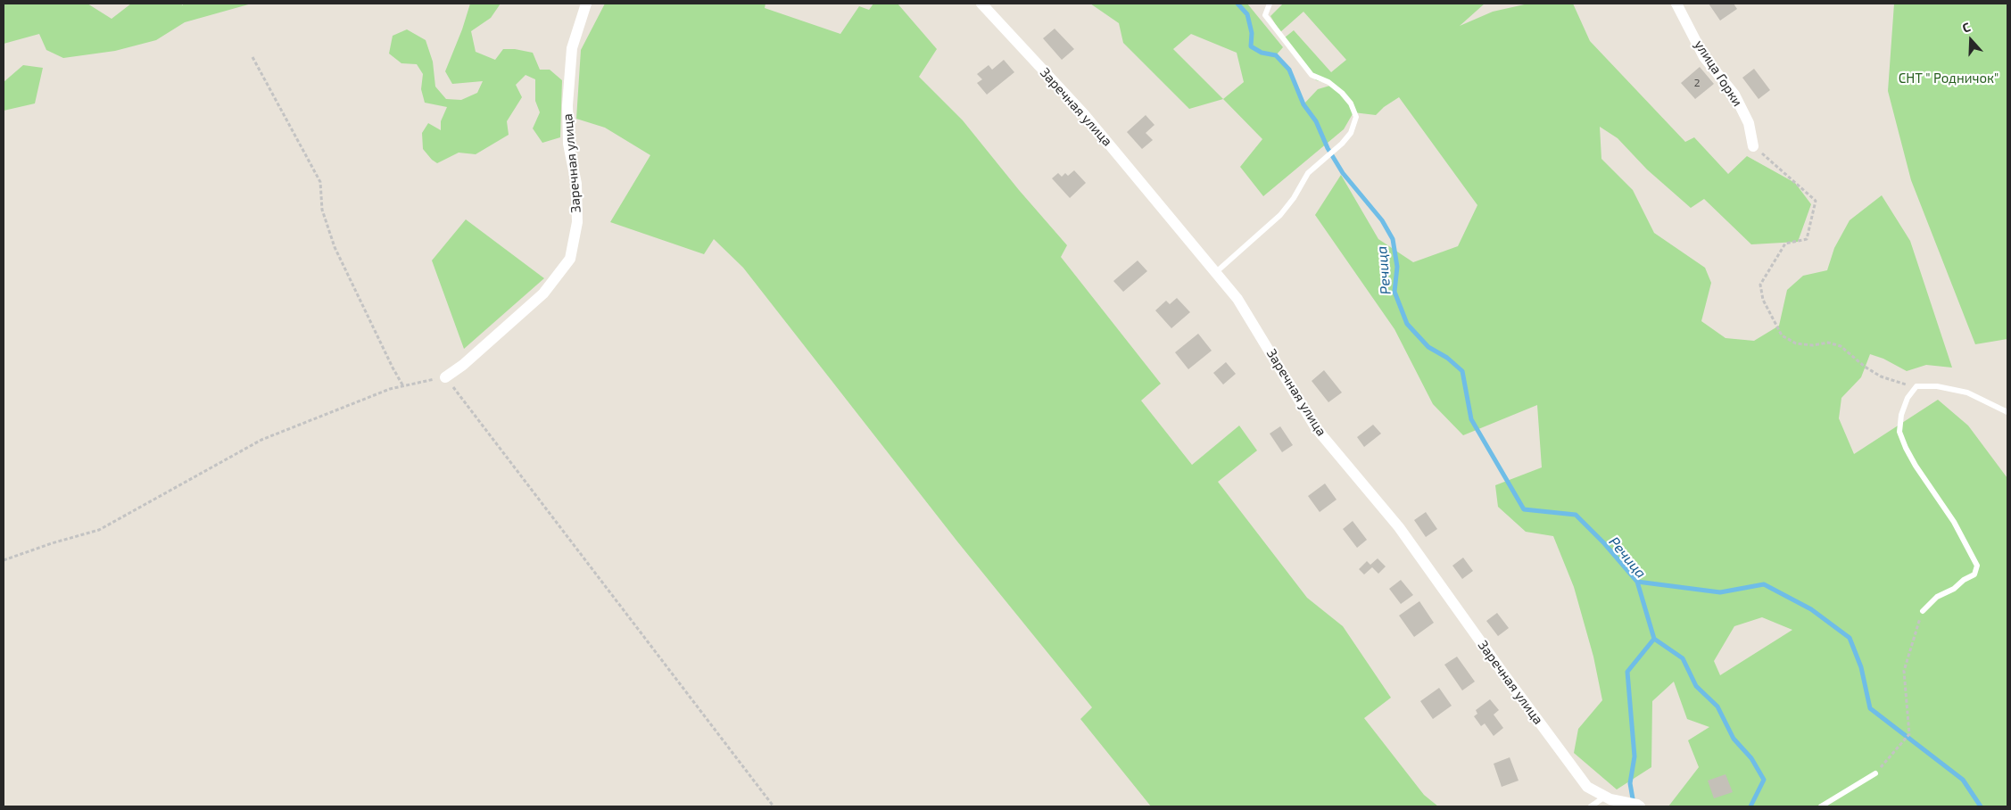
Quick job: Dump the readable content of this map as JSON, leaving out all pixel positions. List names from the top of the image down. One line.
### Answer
{"streets":{"street":["улица Горки","Заречная улица"]},"water":["Речица"],"parks":["СНТ \" Родничок\""],"house_numbers":["2"],"north":"top"}
